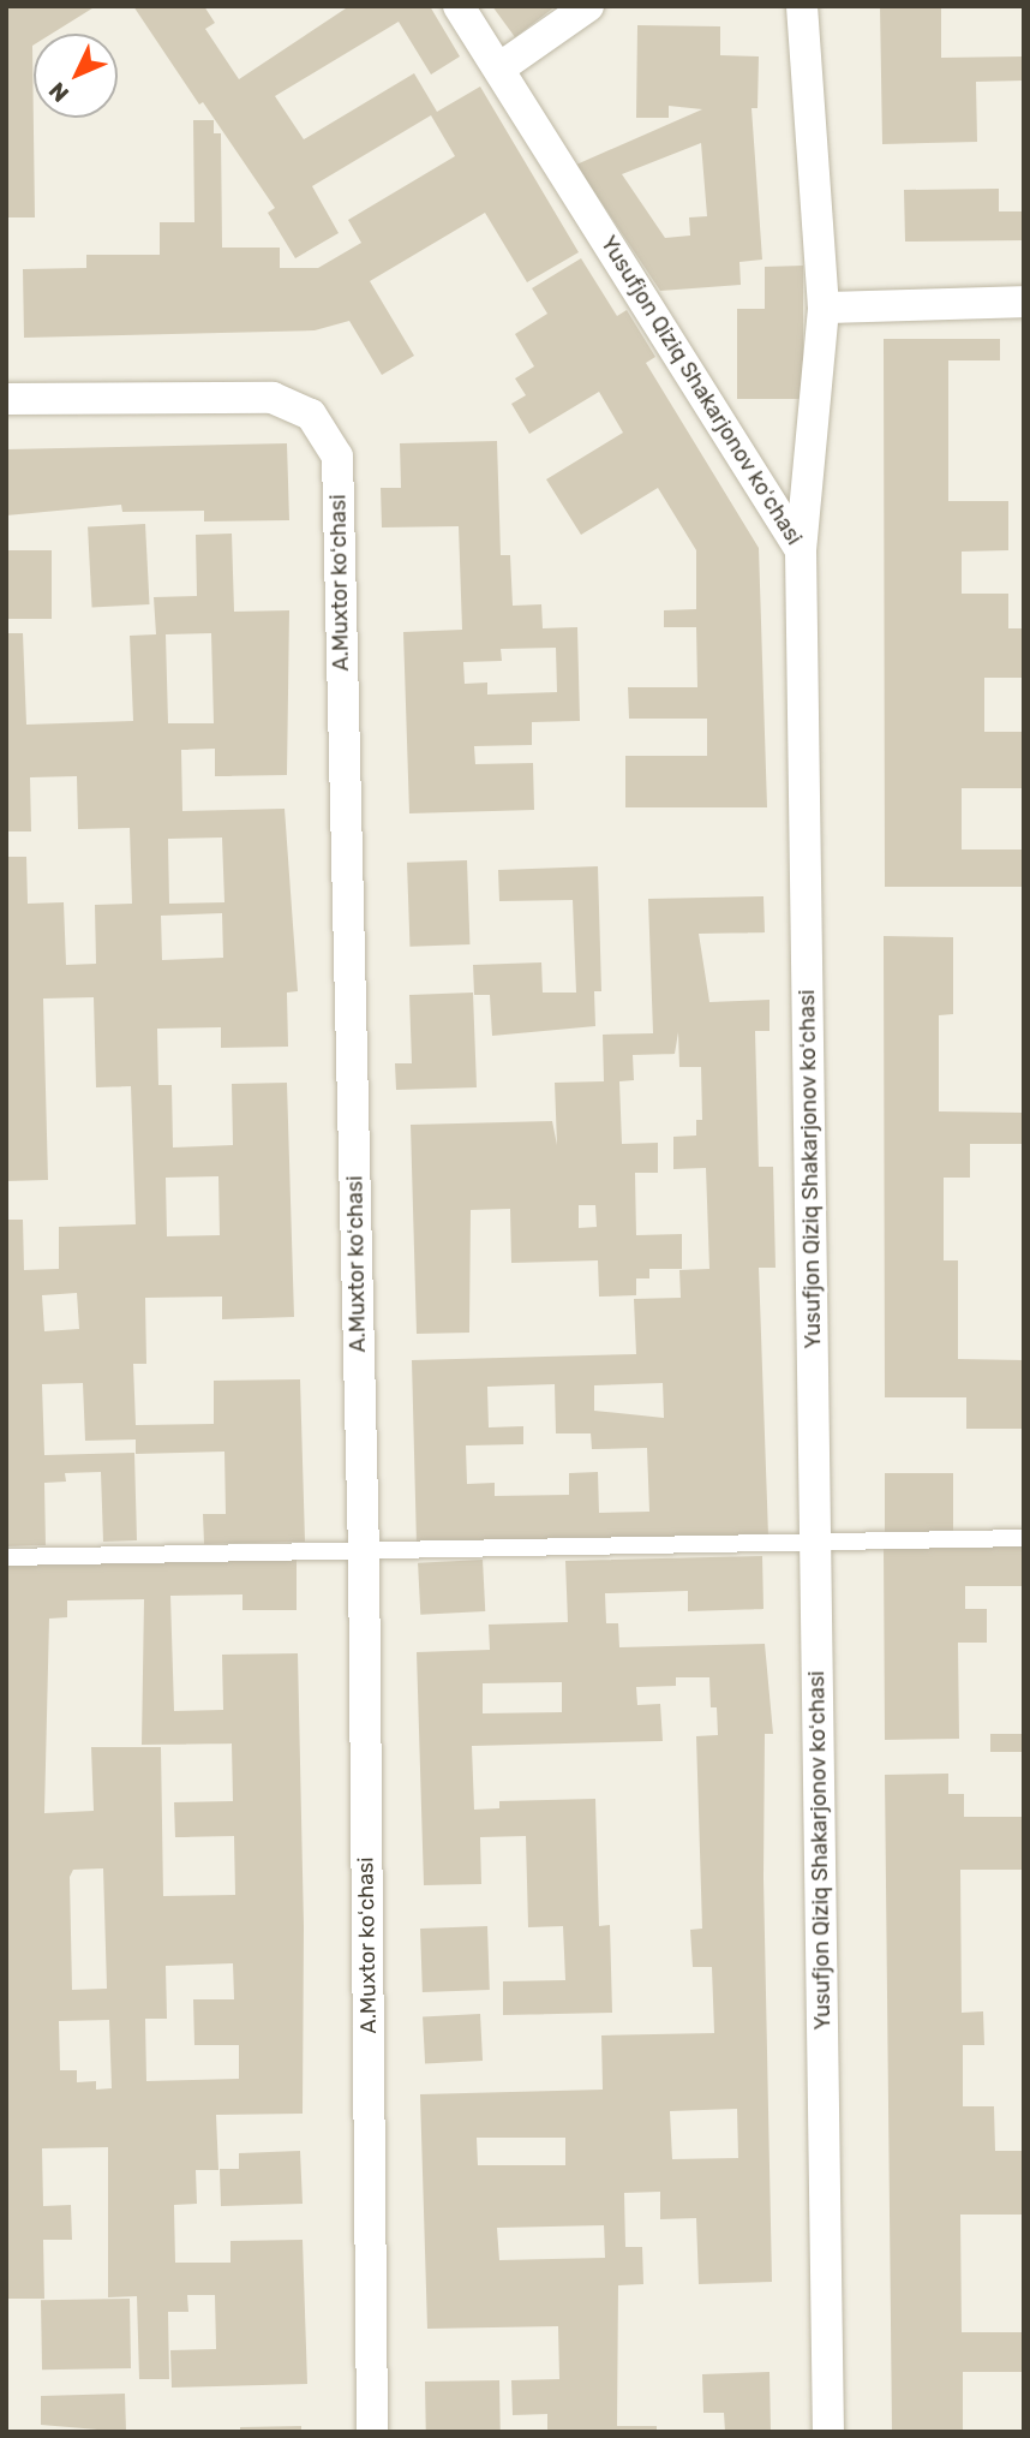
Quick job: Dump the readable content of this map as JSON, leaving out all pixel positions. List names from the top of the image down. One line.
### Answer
{"streets":{"street":["Yusufjon Qiziq Shakarjonov koʻchasi","A.Muxtor koʻchasi"]},"north":"bottom left"}
